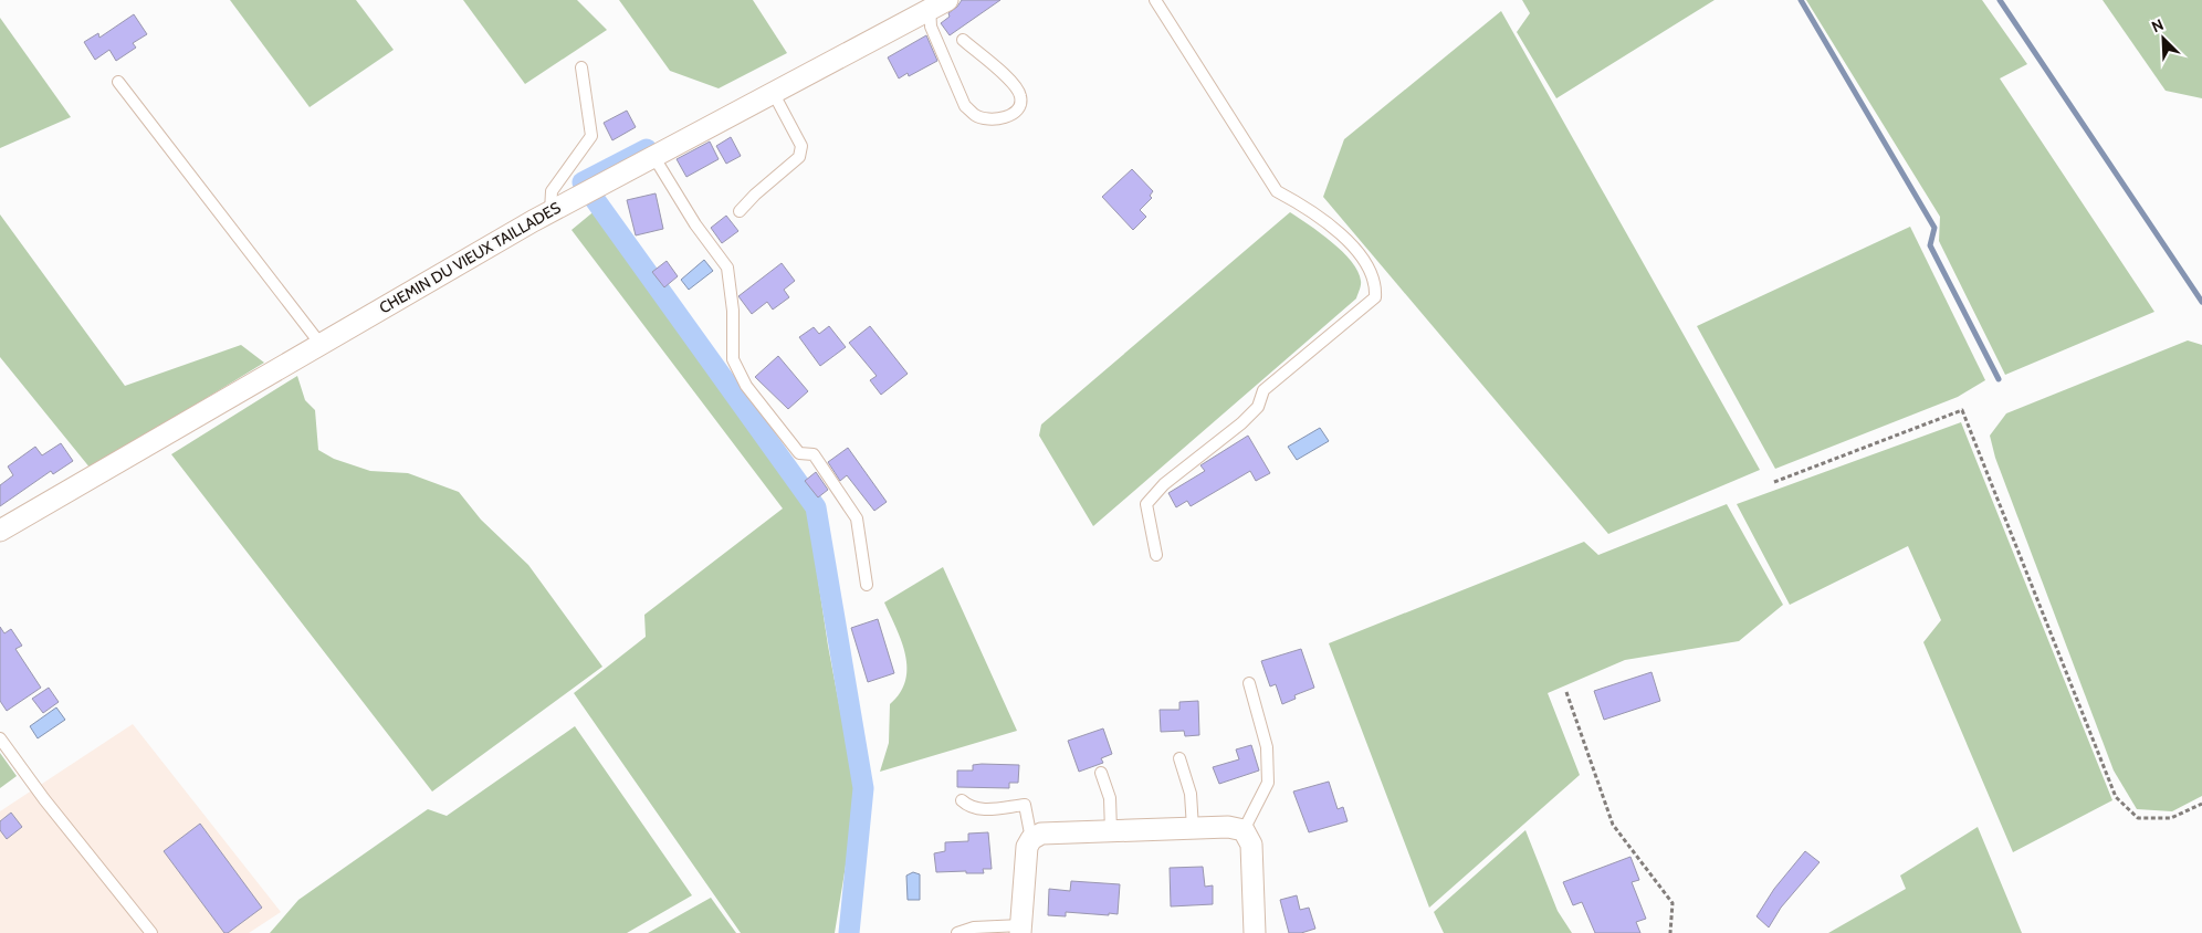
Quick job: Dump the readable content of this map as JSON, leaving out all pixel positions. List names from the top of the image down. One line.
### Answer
{"streets":{"street":["CHEMIN DU VIEUX TAILLADES"]},"north":"top left"}
